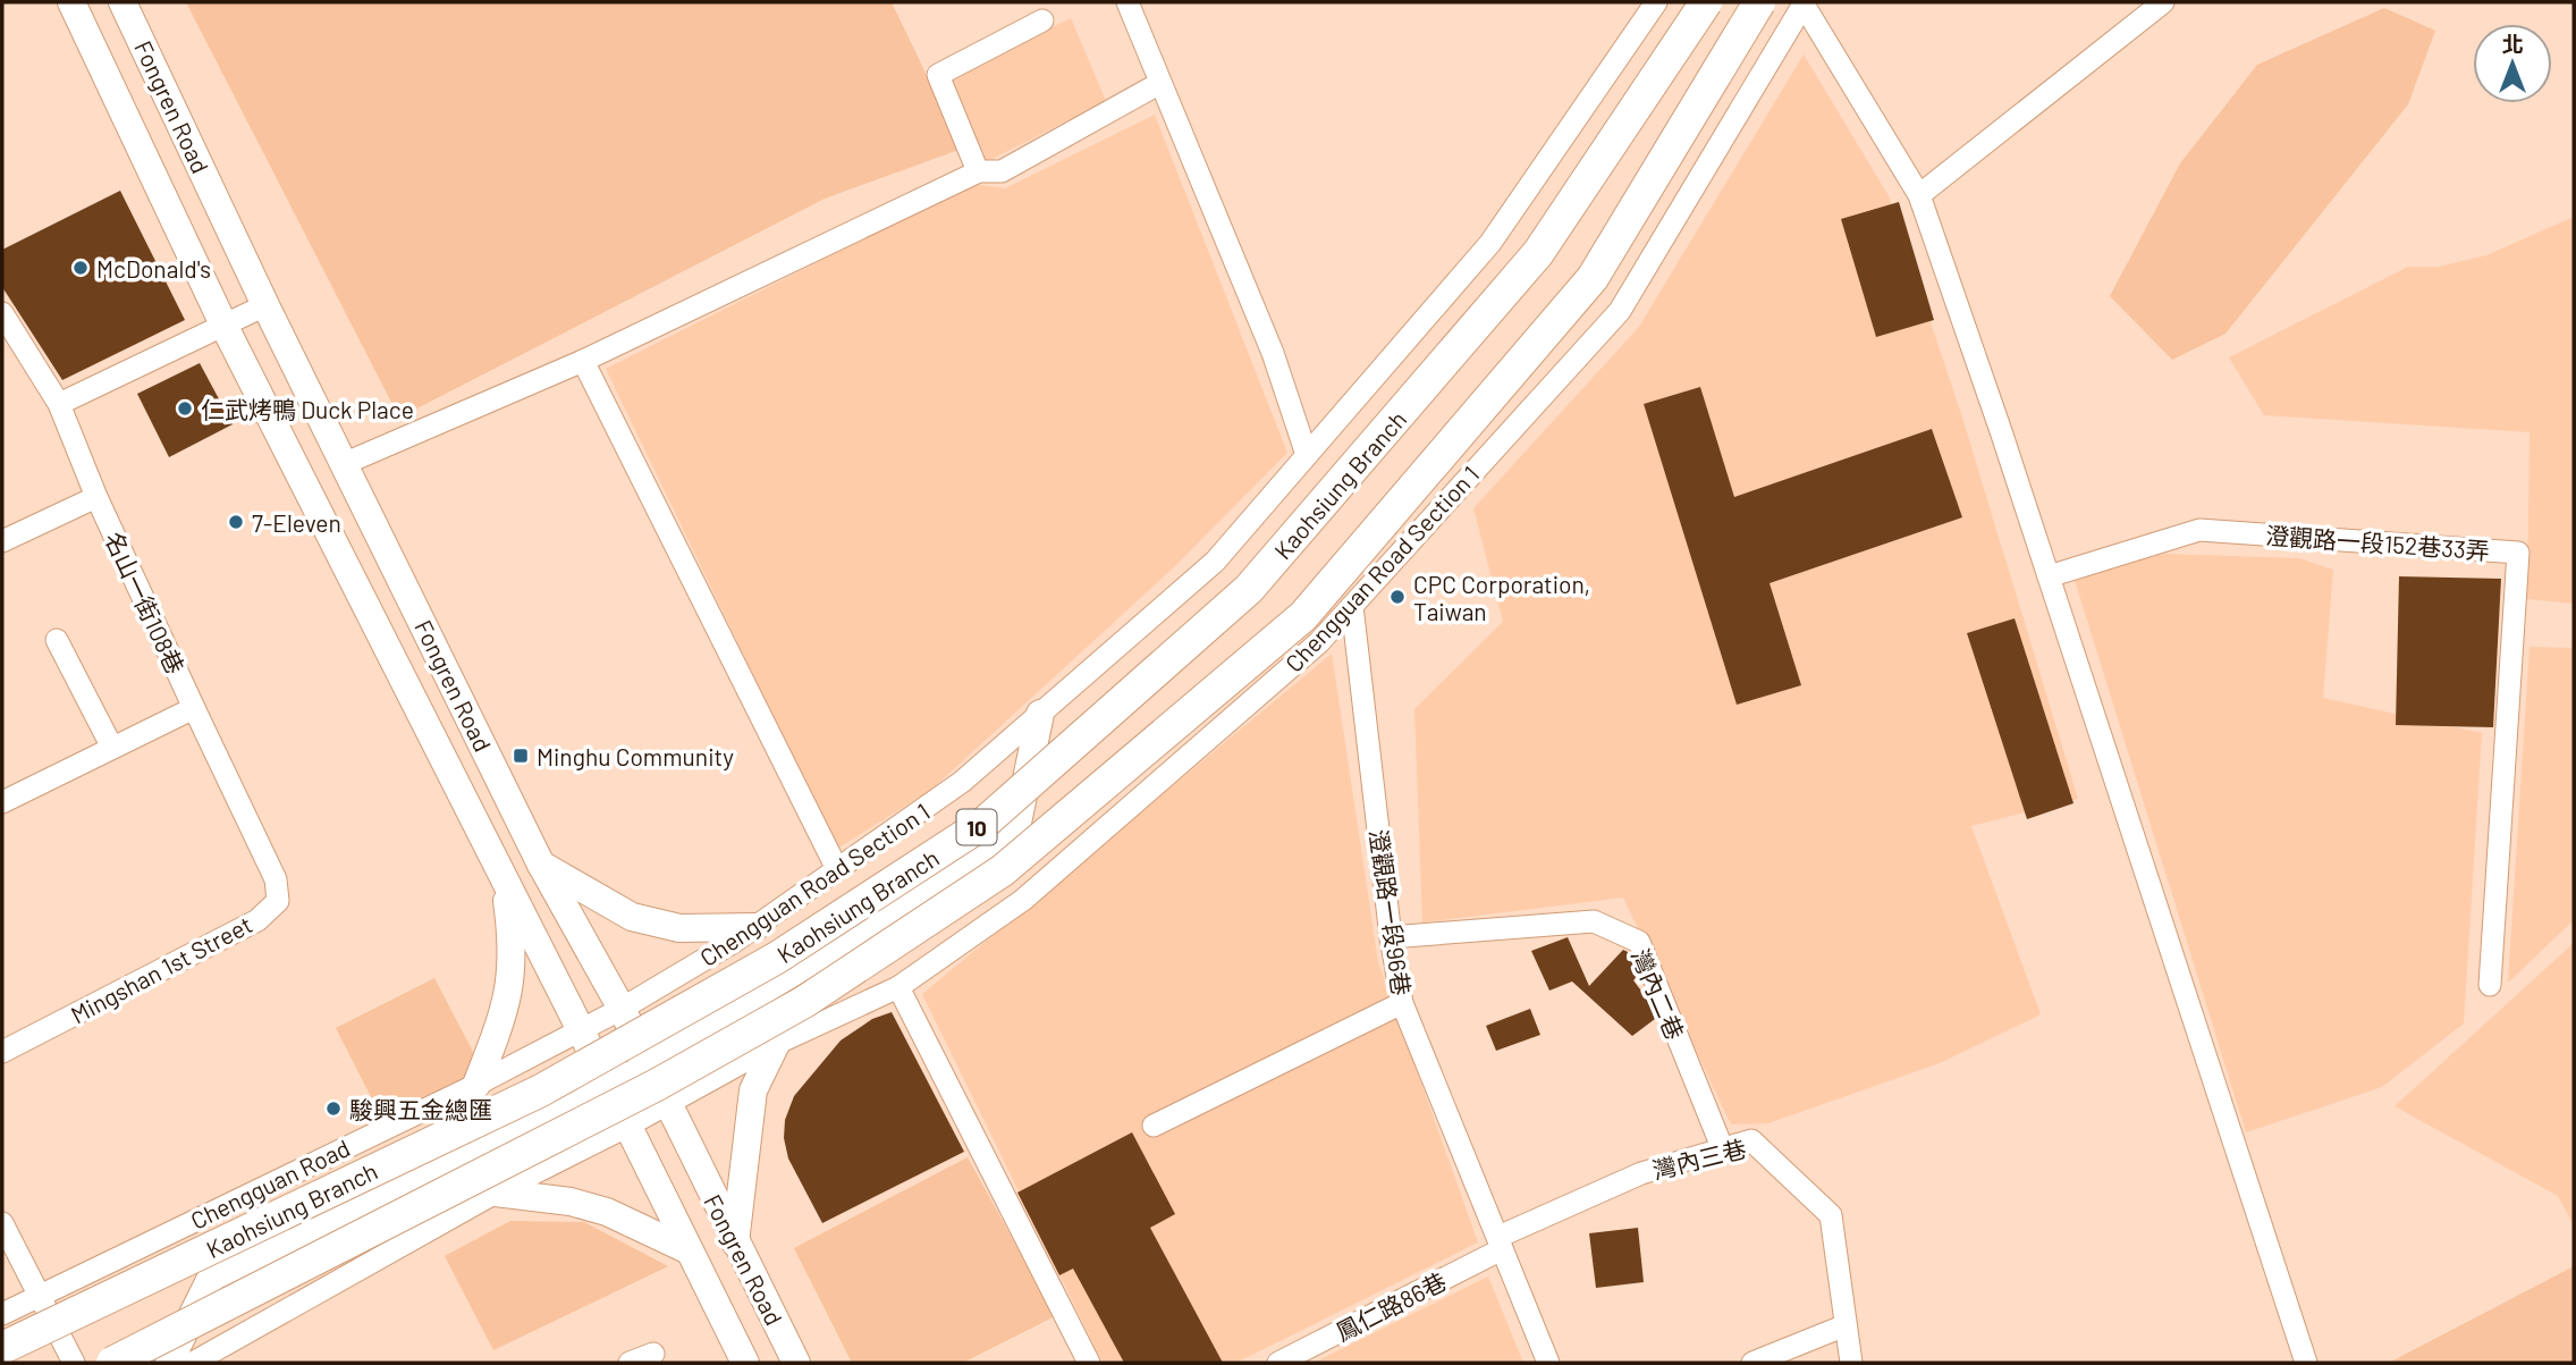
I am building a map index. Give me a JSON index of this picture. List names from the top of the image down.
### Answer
{
  "streets": {
    "highway": ["Kaohsiung Branch", "10"],
    "main road": ["Fongren Road"],
    "street": [
      "澄觀路一段152巷33弄",
      "Chengguan Road Section 1",
      "名山一街108巷",
      "澄觀路一段96巷",
      "Mingshan 1st Street",
      "灣內二巷",
      "灣內三巷",
      "Chengguan Road",
      "鳳仁路86巷"
    ]
  },
  "crossings": [
    ["Fongren Road", "Chengguan Road Section 1"],
    ["Fongren Road", "Chengguan Road"],
    ["Chengguan Road Section 1", "澄觀路一段96巷"],
    ["Chengguan Road Section 1", "Chengguan Road"],
    ["名山一街108巷", "Mingshan 1st Street"],
    ["澄觀路一段96巷", "灣內二巷"],
    ["澄觀路一段96巷", "灣內三巷"],
    ["澄觀路一段96巷", "鳳仁路86巷"],
    ["灣內二巷", "灣內三巷"],
    ["灣內三巷", "鳳仁路86巷"]
  ],
  "places": {
    "other": [
      "McDonald's",
      "仁武烤鴨 Duck Place",
      "7-Eleven",
      "CPC Corporation, Taiwan",
      "駿興五金總匯"
    ],
    "transit": ["Minghu Community"]
  },
  "north": "top"
}
